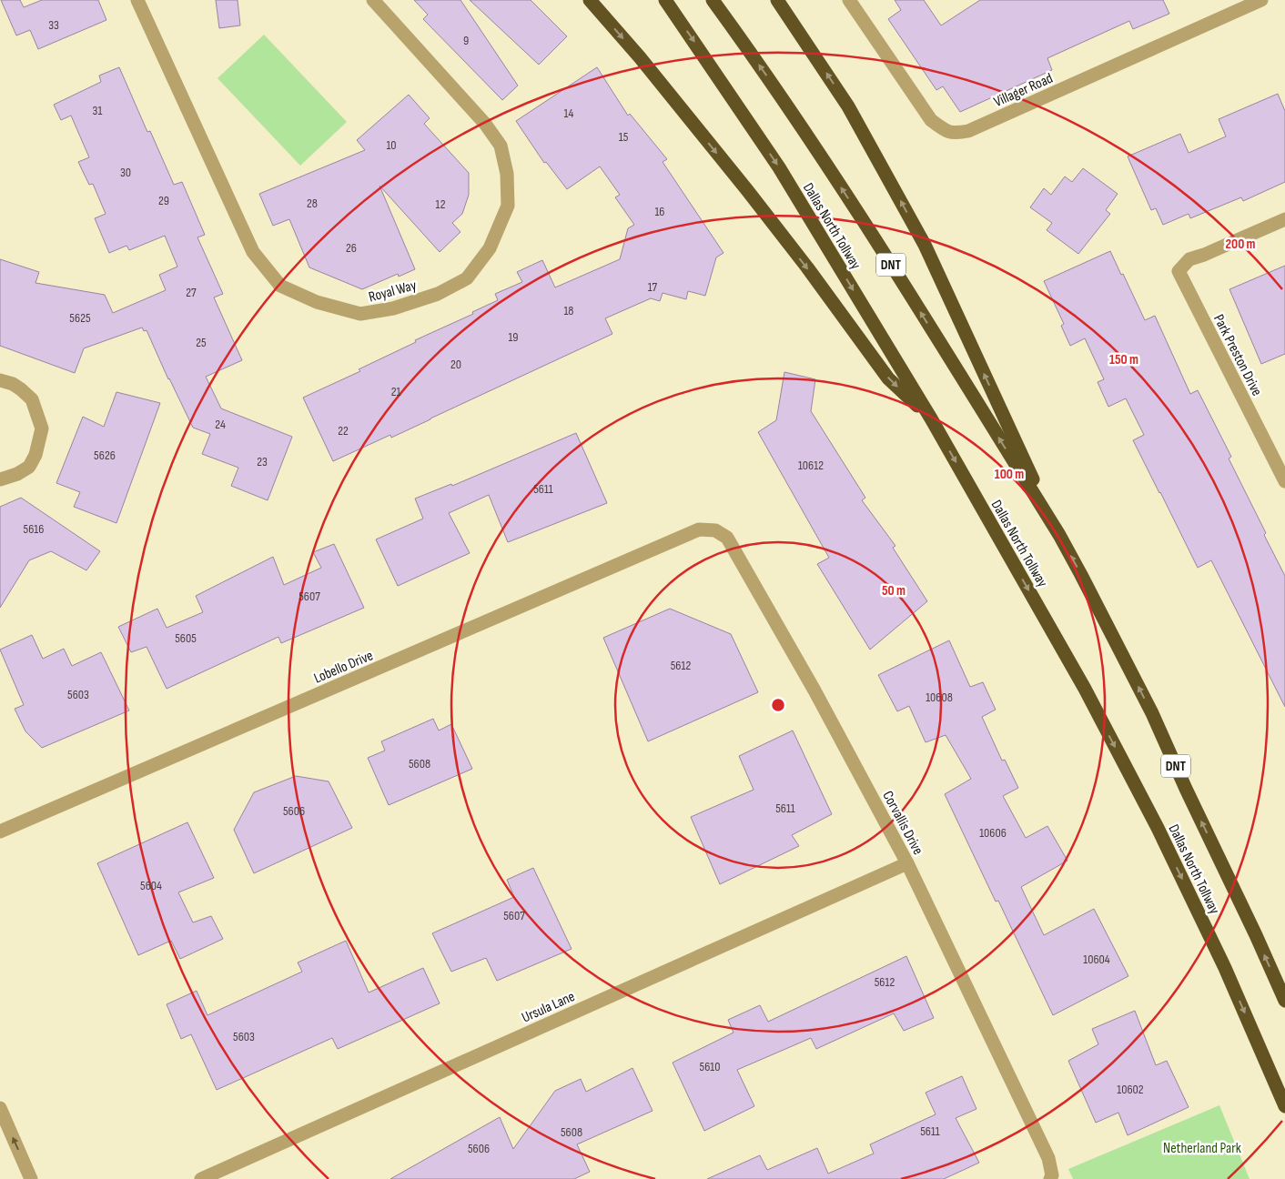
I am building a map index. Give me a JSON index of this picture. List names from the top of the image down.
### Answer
{
  "streets": {
    "highway": ["Dallas North Tollway", "DNT"],
    "street": [
      "Villager Road",
      "Royal Way",
      "Park Preston Drive",
      "Lobello Drive",
      "Corvallis Drive",
      "Ursula Lane"
    ]
  },
  "crossings": [
    ["Lobello Drive", "Corvallis Drive"],
    ["Corvallis Drive", "Ursula Lane"]
  ],
  "parks": ["Netherland Park"],
  "house_numbers": [
    "33",
    "9",
    "31",
    "14",
    "15",
    "10",
    "30",
    "29",
    "28",
    "12",
    "16",
    "26",
    "17",
    "27",
    "18",
    "5625",
    "19",
    "25",
    "20",
    "21",
    "24",
    "22",
    "5626",
    "23",
    "10612",
    "5611",
    "5616",
    "5607",
    "5605",
    "5612",
    "5603",
    "10608",
    "5608",
    "5611",
    "5606",
    "10606",
    "5604",
    "5607",
    "10604",
    "5612",
    "5603",
    "5610",
    "10602",
    "5611",
    "5608",
    "5606"
  ],
  "rings": [
    "200 m",
    "150 m",
    "100 m",
    "50 m"
  ]
}
